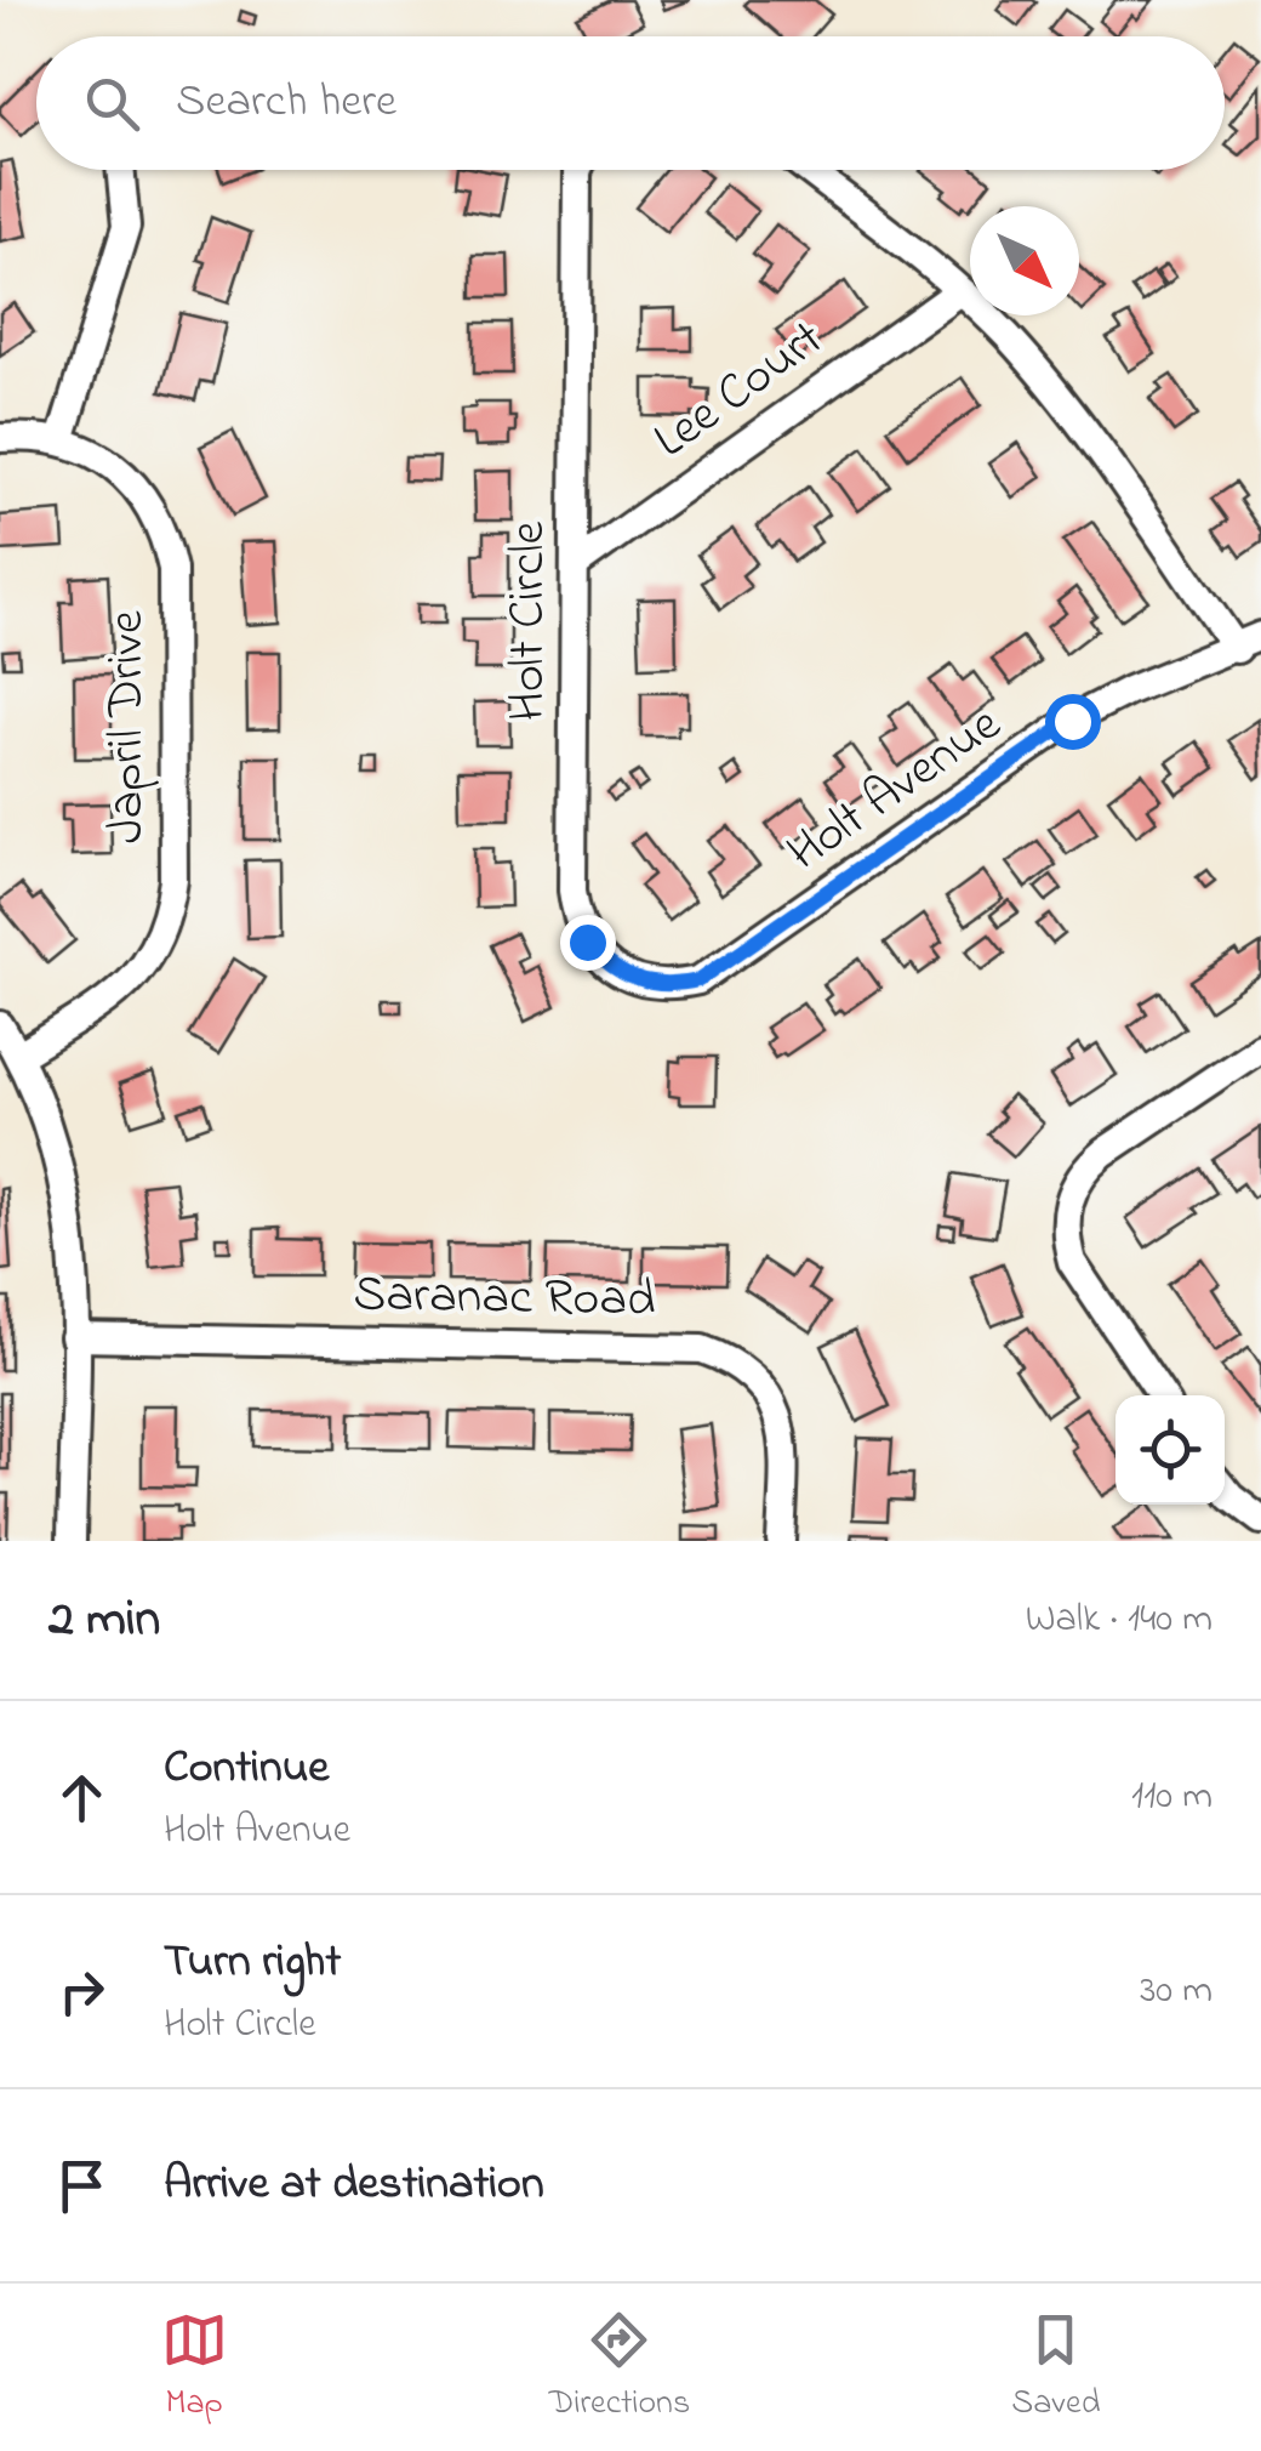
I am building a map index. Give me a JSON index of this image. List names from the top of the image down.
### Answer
{
  "streets": {
    "street": [
      "Lee Court",
      "Holt Circle",
      "Japril Drive",
      "Holt Avenue",
      "Saranac Road"
    ]
  },
  "crossings": [
    ["Lee Court", "Holt Circle"],
    ["Holt Circle", "Holt Avenue"]
  ],
  "north": "bottom right",
  "page": {
    "search": "Search here",
    "heading": ["2 min", "Walk · 140 m"],
    "list": [
      ["Continue", "Holt Avenue", "110 m"],
      ["Turn right", "Holt Circle", "30 m"],
      "Arrive at destination"
    ],
    "nav": ["Map", "Directions", "Saved"]
  }
}
